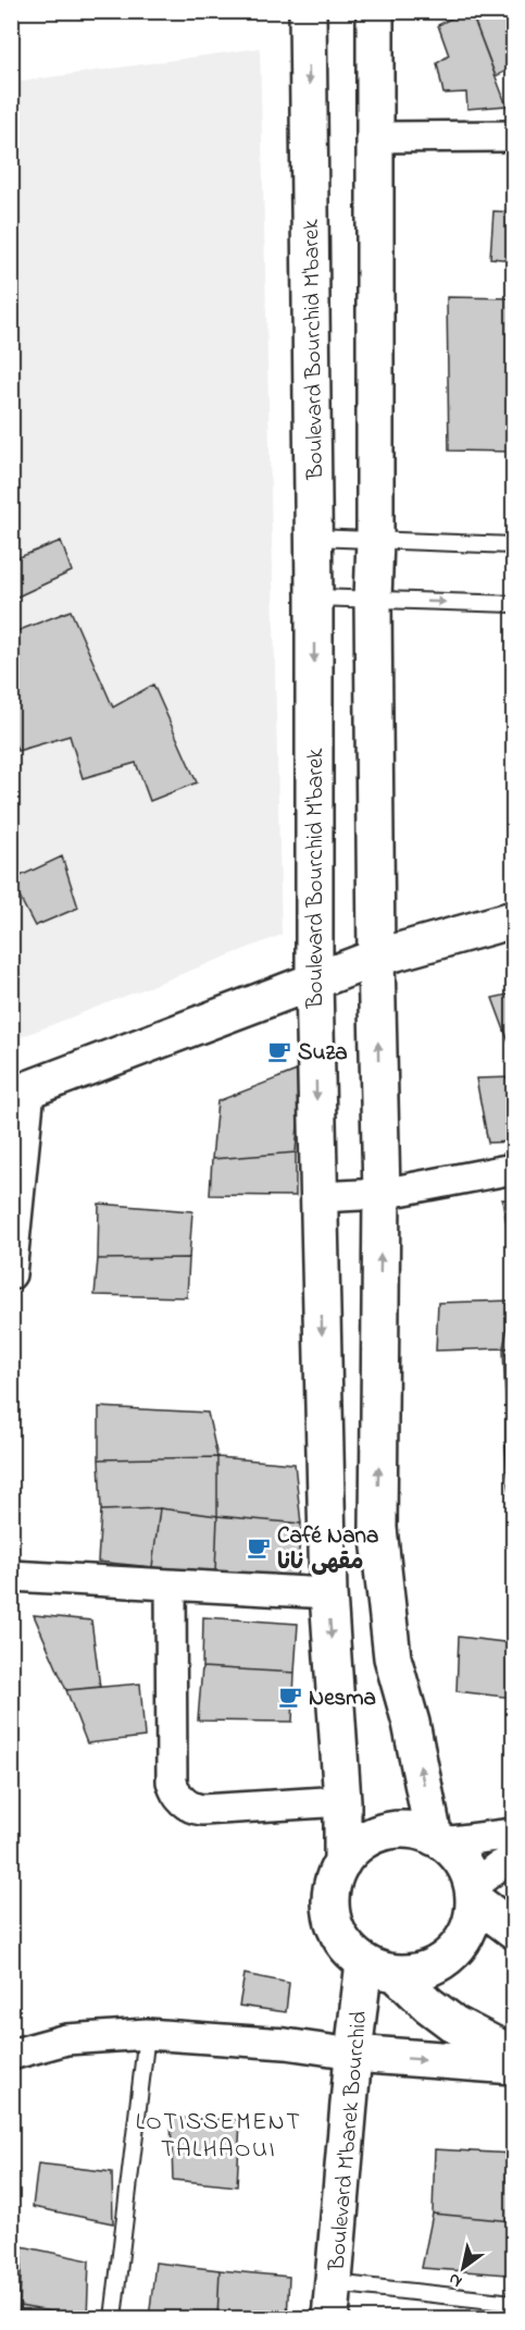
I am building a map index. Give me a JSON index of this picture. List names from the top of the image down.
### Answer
{
  "streets": {
    "main road": ["Boulevard Bourchid M'barek", "Boulevard M'barek Bourchid"]
  },
  "crossings": [
    ["Boulevard Bourchid M'barek", "Boulevard M'barek Bourchid"]
  ],
  "districts": ["LOTISSEMENT TALHAOUI"],
  "places": {
    "cafe": ["Suza", "Café Nana مقهى نانا", "Nesma"]
  },
  "north": "bottom left"
}
